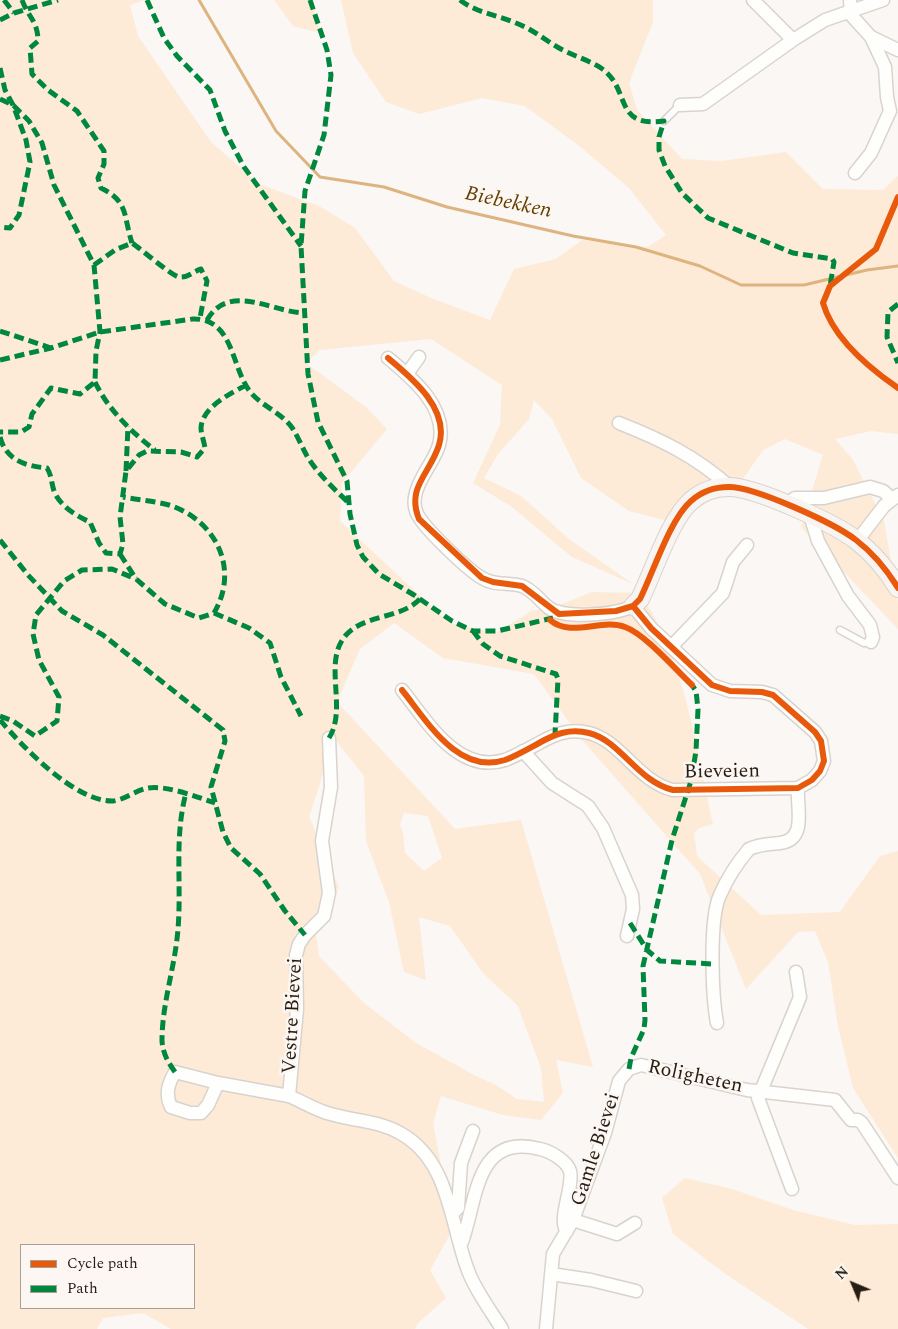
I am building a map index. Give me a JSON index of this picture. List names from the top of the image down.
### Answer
{
  "streets": {
    "street": [
      "Bieveien",
      "Vestre Bievei",
      "Roligheten",
      "Gamle Bievei"
    ]
  },
  "crossings": [
    ["Vestre Bievei", "Gamle Bievei"],
    ["Roligheten", "Gamle Bievei"]
  ],
  "water": ["Biebekken"],
  "legend": ["Cycle path", "Path"],
  "north": "top left"
}
